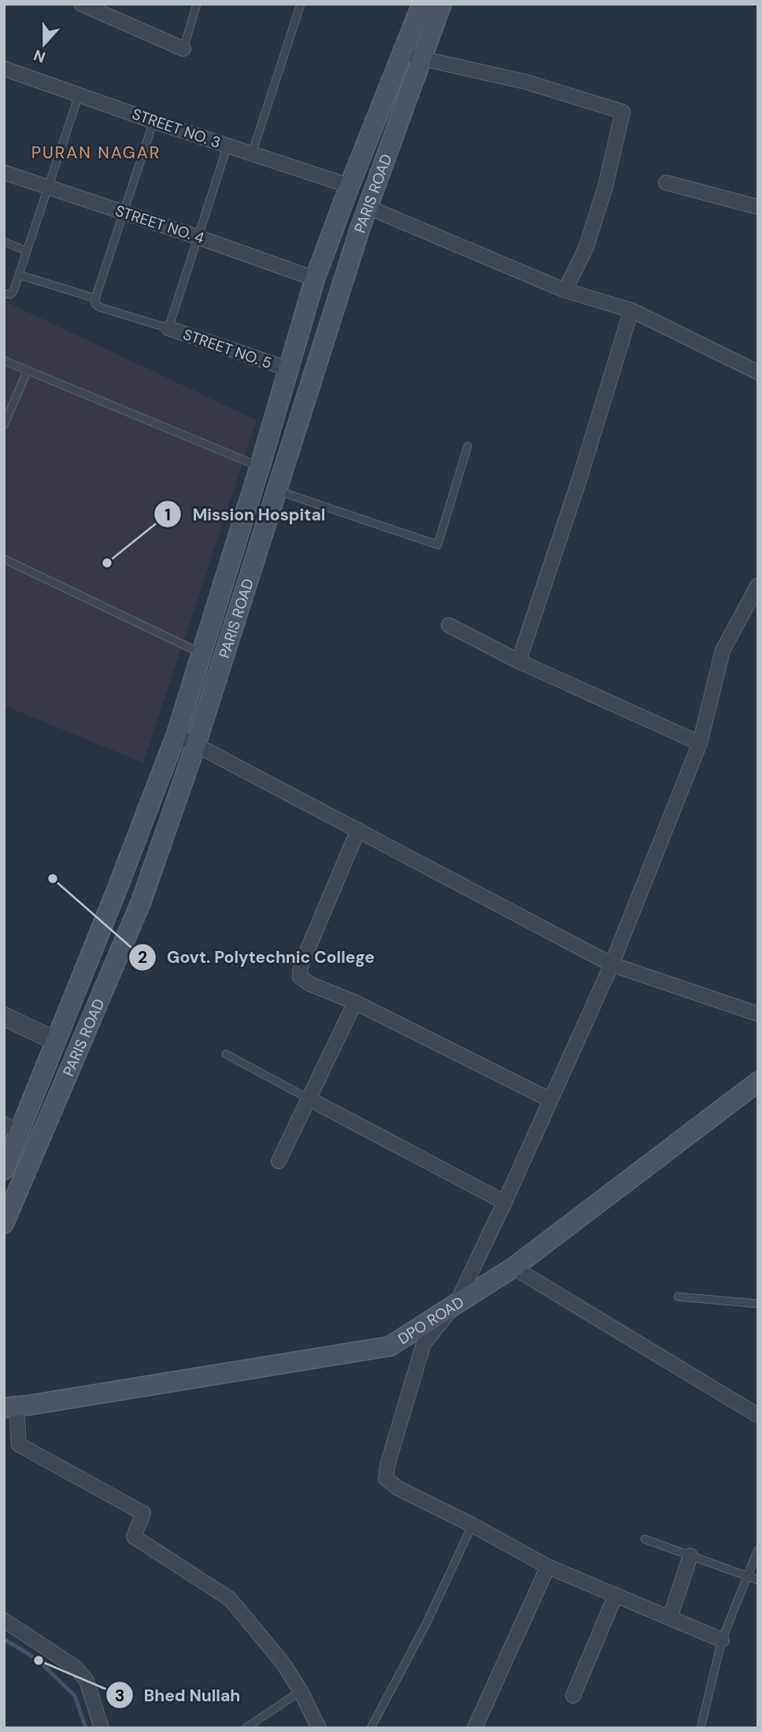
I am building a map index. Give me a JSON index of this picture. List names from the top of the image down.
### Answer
{
  "streets": {
    "main road": ["PARIS ROAD", "DPO ROAD"],
    "street": ["STREET NO. 3", "STREET NO. 4", "STREET NO. 5"]
  },
  "crossings": [
    ["STREET NO. 3", "PARIS ROAD"],
    ["PARIS ROAD", "STREET NO. 4"],
    ["PARIS ROAD", "STREET NO. 5"]
  ],
  "districts": ["PURAN NAGAR"],
  "places": ["Mission Hospital", "Govt. Polytechnic College", "Bhed Nullah"],
  "north": "bottom"
}
